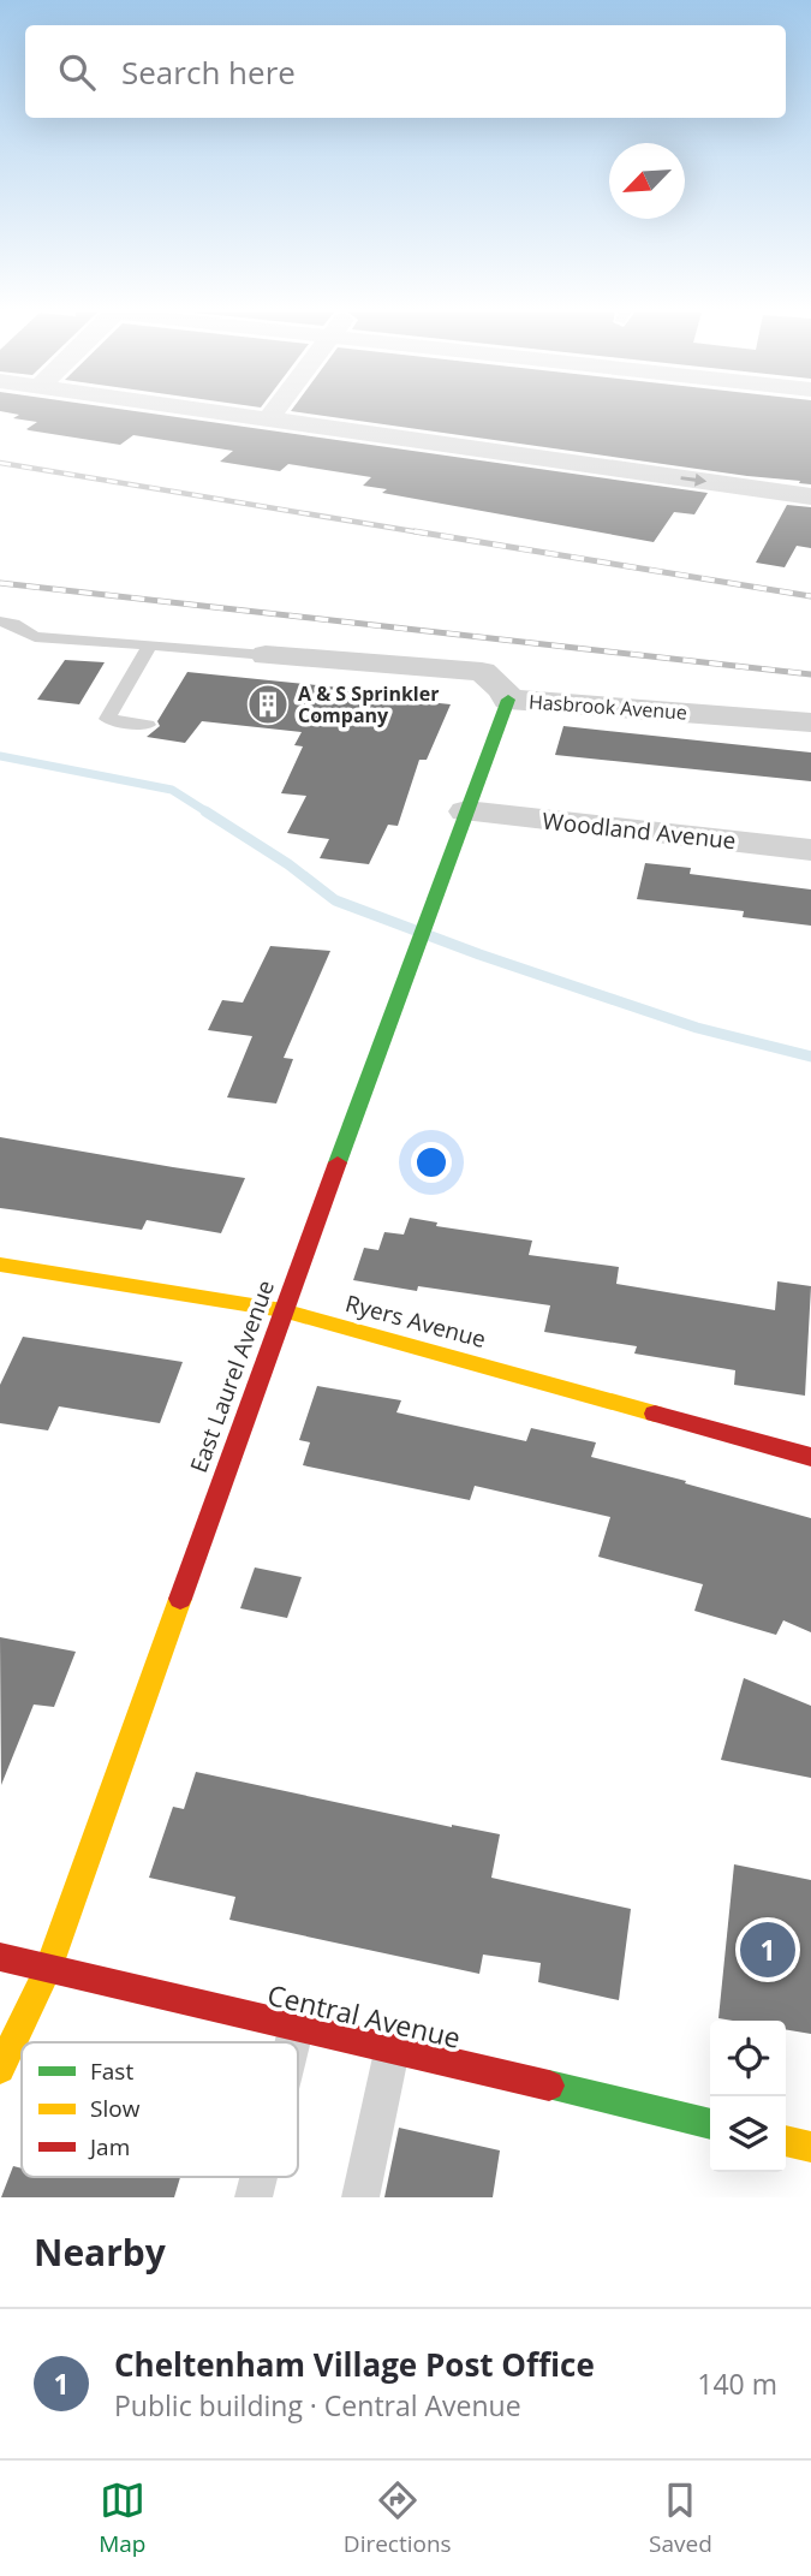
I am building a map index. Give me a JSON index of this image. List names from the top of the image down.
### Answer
{
  "streets": {
    "street": [
      "Hasbrook Avenue",
      "Woodland Avenue",
      "Ryers Avenue",
      "East Laurel Avenue",
      "Central Avenue"
    ]
  },
  "crossings": [
    ["Hasbrook Avenue", "East Laurel Avenue"],
    ["Woodland Avenue", "East Laurel Avenue"],
    ["Ryers Avenue", "East Laurel Avenue"],
    ["East Laurel Avenue", "Central Avenue"]
  ],
  "places": {
    "building": ["A & S Sprinkler Company"]
  },
  "legend": ["Fast", "Slow", "Jam"],
  "north": "bottom left",
  "page": {
    "search": "Search here",
    "pins": "1",
    "heading": "Nearby",
    "list": [
      {
        "mark": "1",
        "name": "Cheltenham Village Post Office",
        "note": "Public building · Central Avenue",
        "value": "140 m"
      }
    ],
    "nav": ["Map", "Directions", "Saved"]
  }
}
